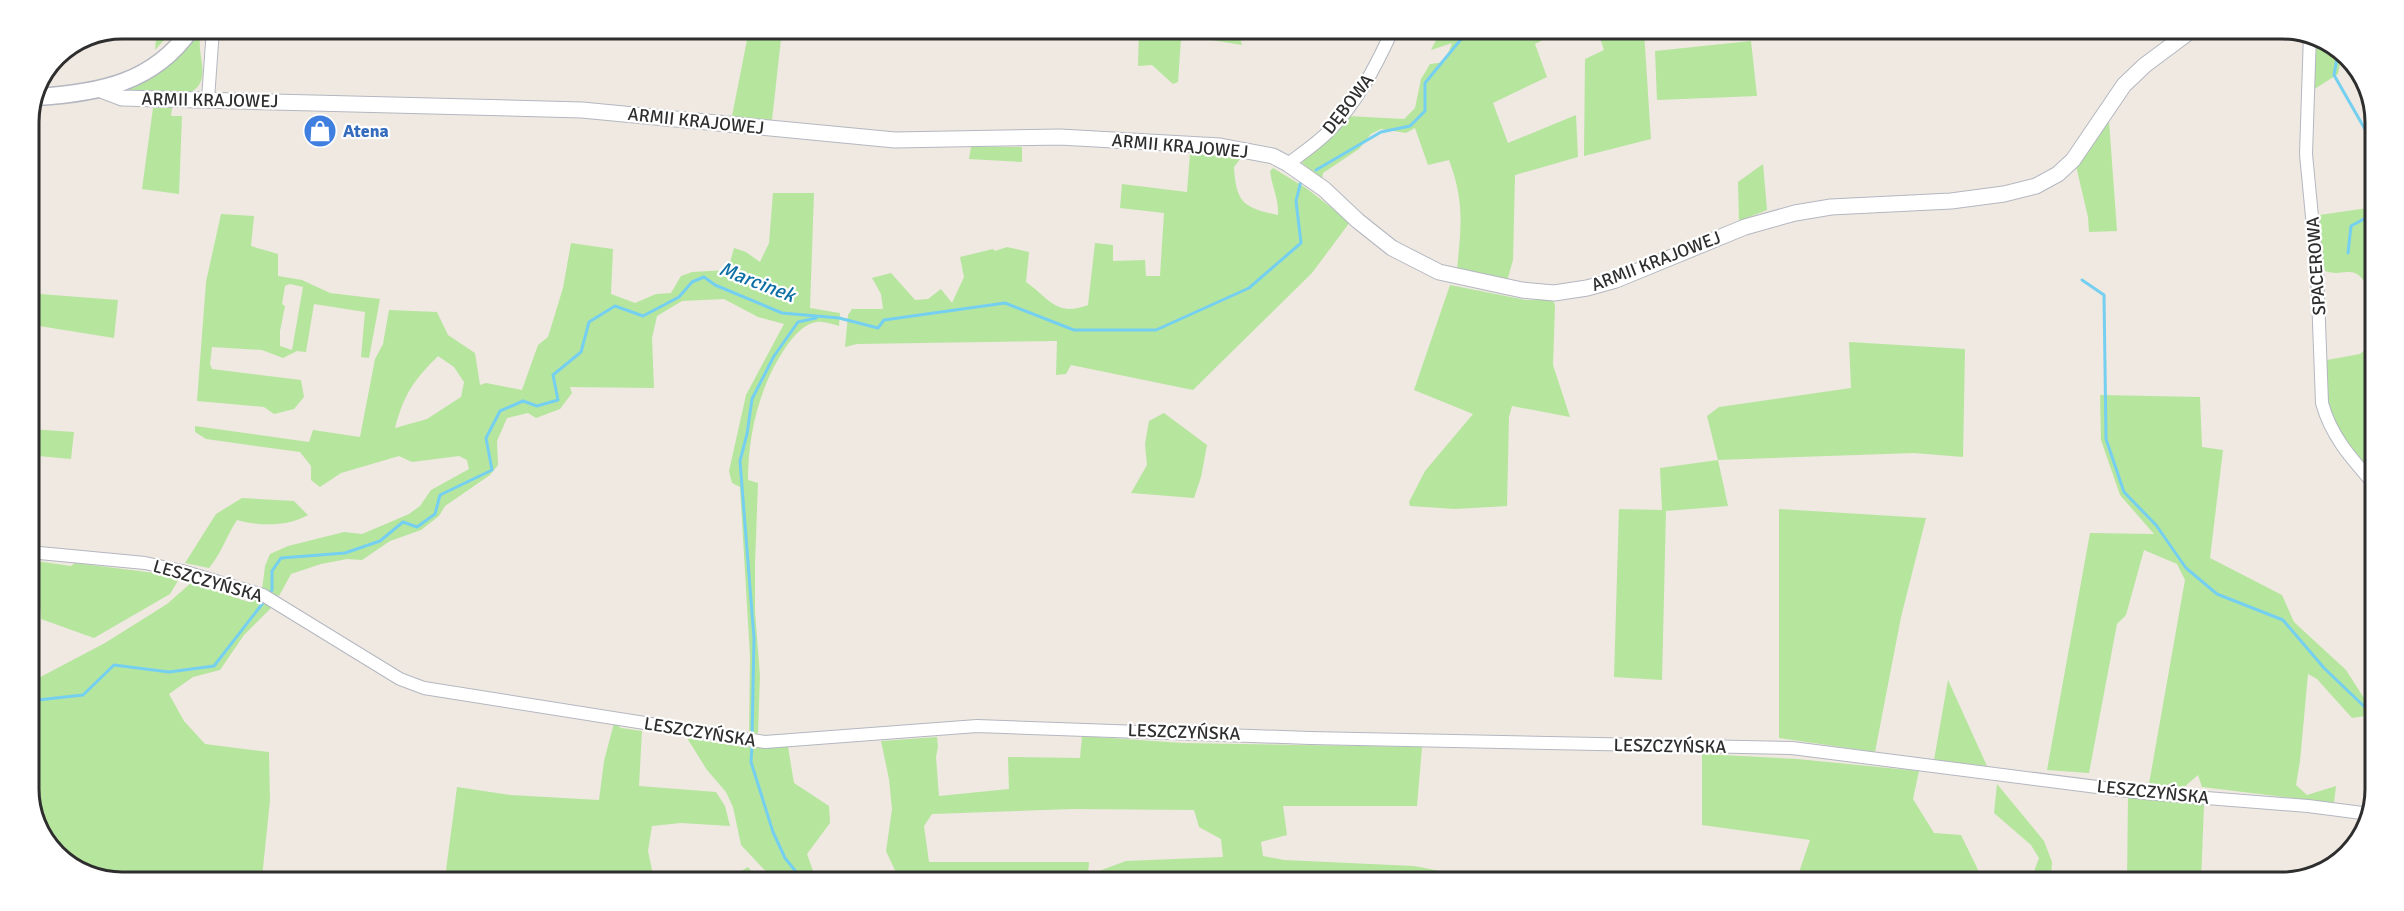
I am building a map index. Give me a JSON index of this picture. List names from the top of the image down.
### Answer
{
  "streets": {
    "street": [
      "ARMII KRAJOWEJ",
      "DĘBOWA",
      "SPACEROWA",
      "LESZCZYŃSKA"
    ]
  },
  "crossings": [
    ["ARMII KRAJOWEJ", "DĘBOWA"]
  ],
  "water": ["Marcinek"],
  "places": {
    "shop": ["Atena"]
  }
}
